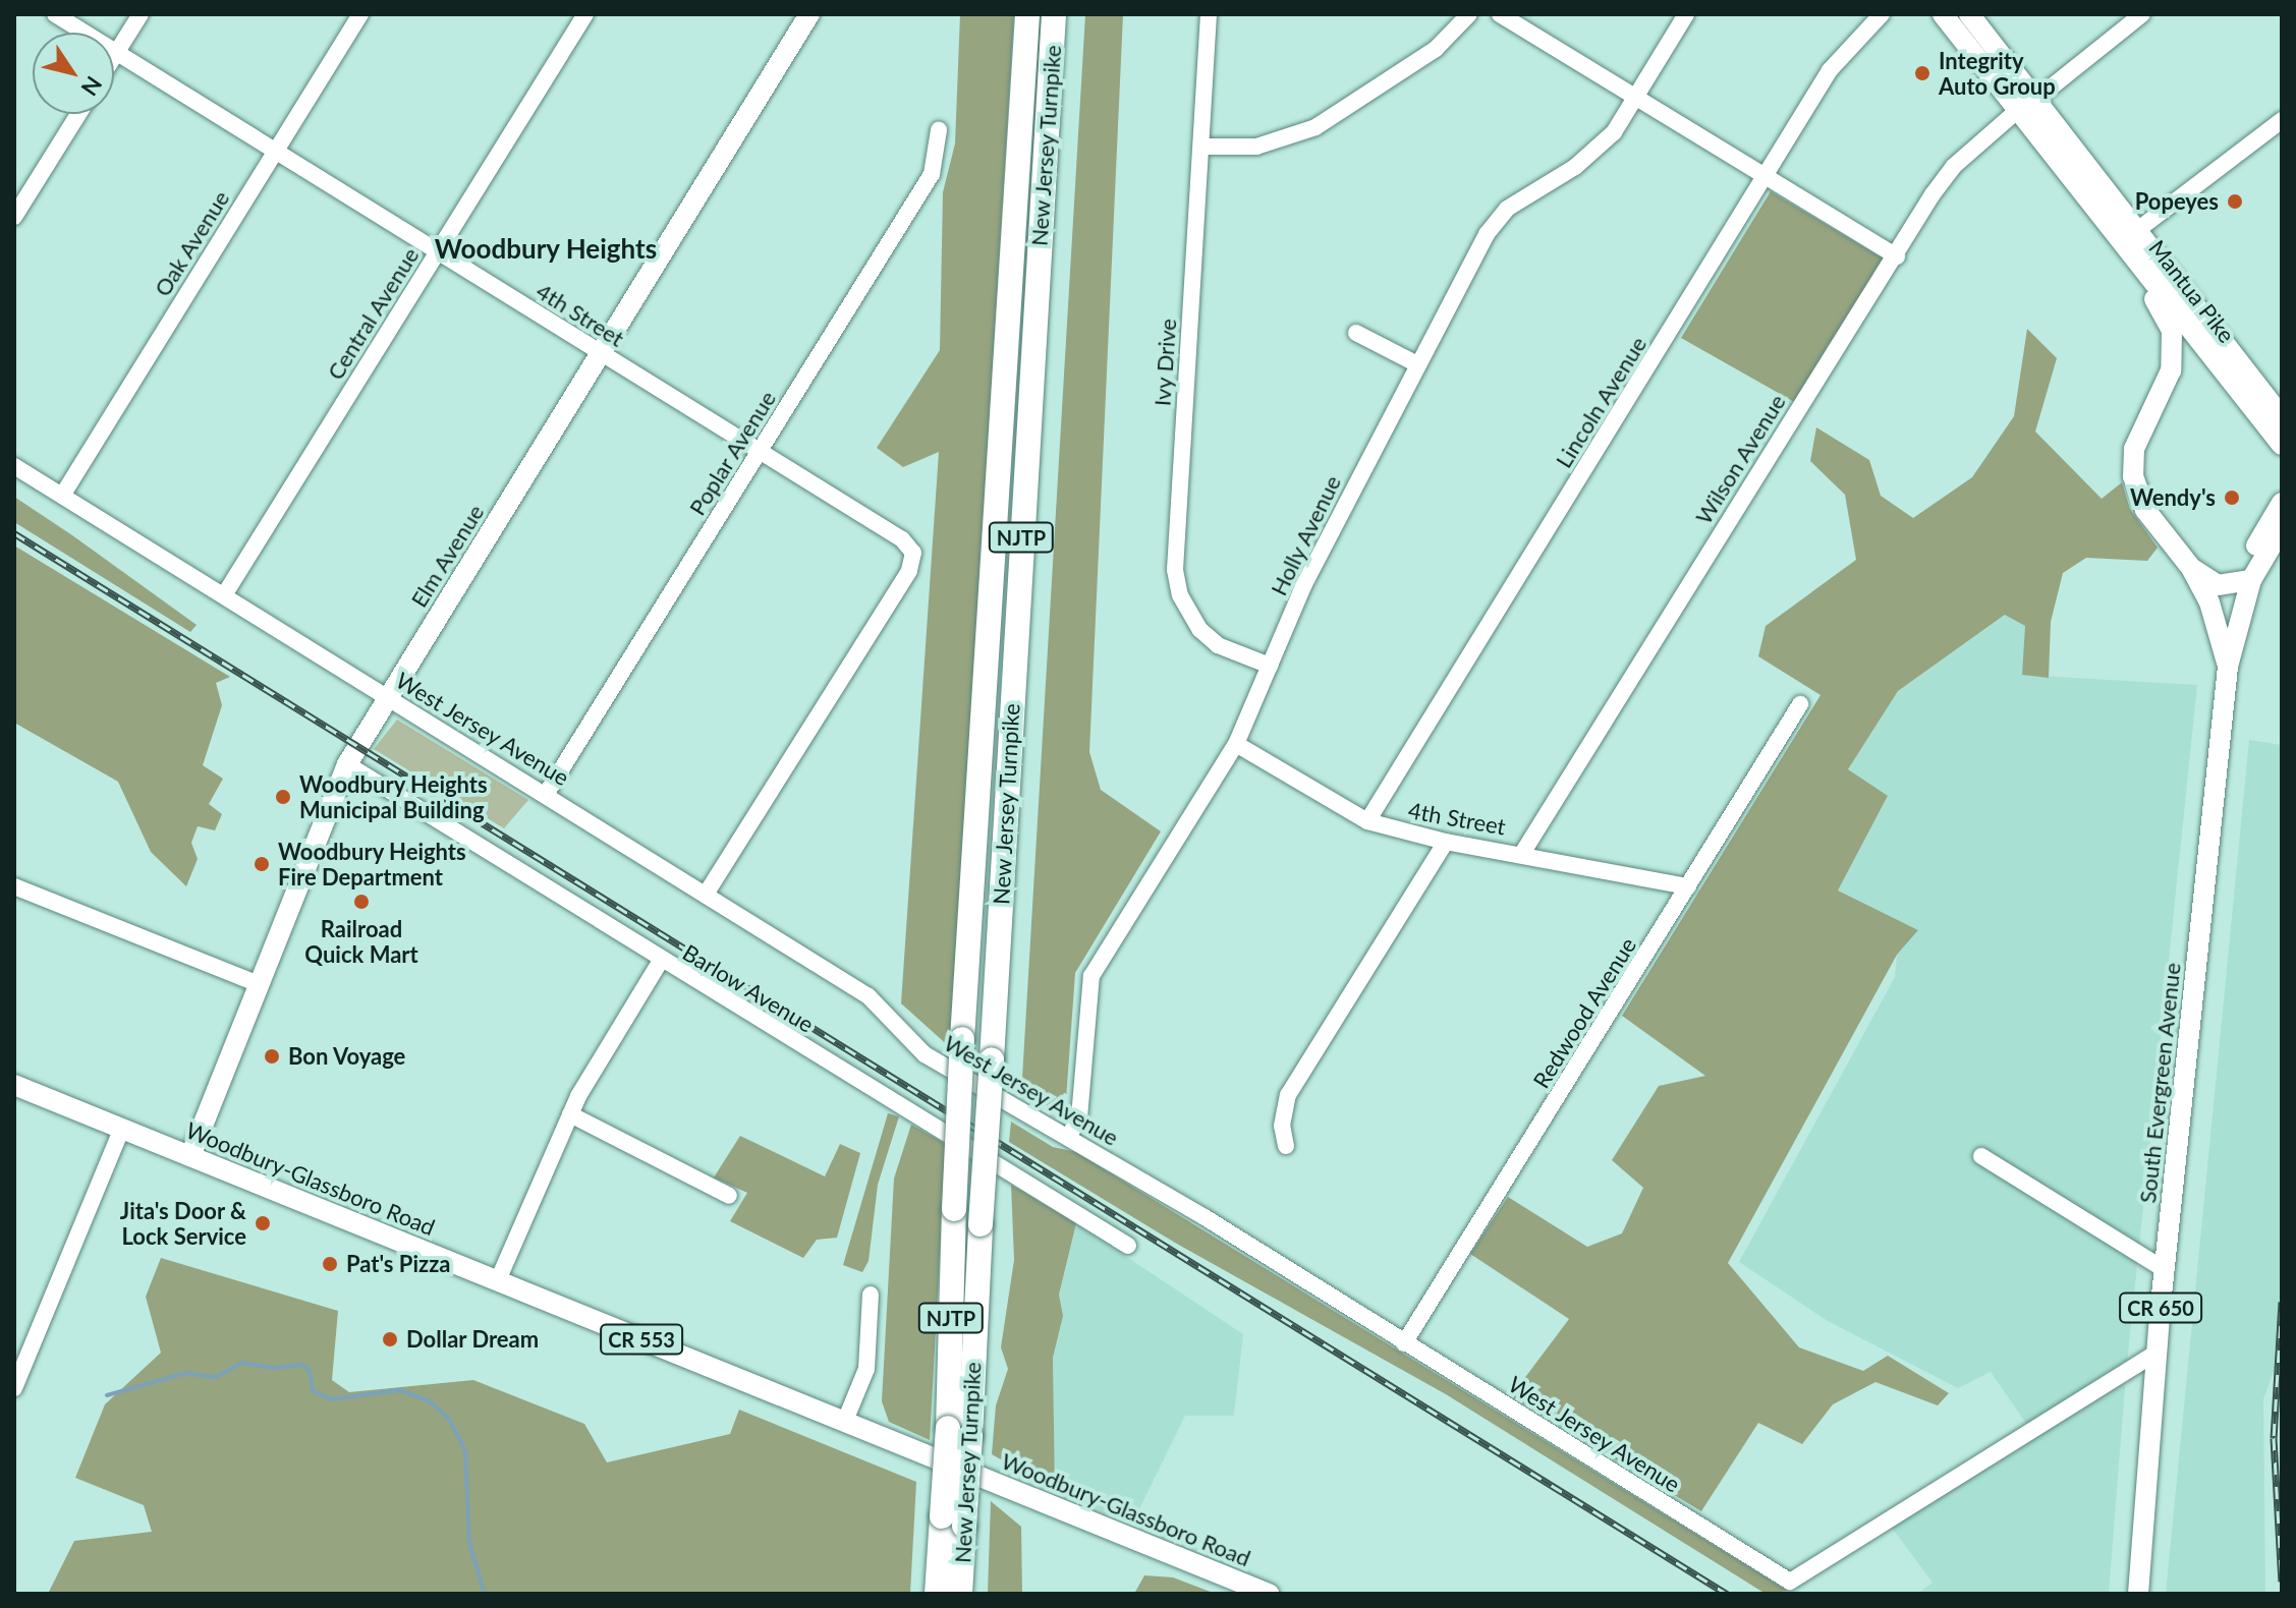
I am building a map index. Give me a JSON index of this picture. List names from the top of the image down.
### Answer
{
  "streets": {
    "highway": ["New Jersey Turnpike", "NJTP"],
    "main road": [
      "Mantua Pike",
      "Elm Avenue",
      "South Evergreen Avenue",
      "Woodbury-Glassboro Road",
      "CR 650",
      "CR 553"
    ],
    "street": [
      "Oak Avenue",
      "Central Avenue",
      "4th Street",
      "Ivy Drive",
      "Lincoln Avenue",
      "Poplar Avenue",
      "Wilson Avenue",
      "Holly Avenue",
      "West Jersey Avenue",
      "Barlow Avenue",
      "Redwood Avenue"
    ]
  },
  "crossings": [
    ["Oak Avenue", "4th Street"],
    ["Oak Avenue", "West Jersey Avenue"],
    ["Mantua Pike", "Wilson Avenue"],
    ["Central Avenue", "4th Street"],
    ["Central Avenue", "West Jersey Avenue"],
    ["4th Street", "Lincoln Avenue"],
    ["4th Street", "Poplar Avenue"],
    ["4th Street", "Wilson Avenue"],
    ["4th Street", "Holly Avenue"],
    ["4th Street", "Elm Avenue"],
    ["4th Street", "West Jersey Avenue"],
    ["4th Street", "Redwood Avenue"],
    ["Ivy Drive", "Holly Avenue"],
    ["Poplar Avenue", "West Jersey Avenue"],
    ["Holly Avenue", "West Jersey Avenue"],
    ["Elm Avenue", "West Jersey Avenue"],
    ["Elm Avenue", "Barlow Avenue"],
    ["Elm Avenue", "Woodbury-Glassboro Road"],
    ["West Jersey Avenue", "Redwood Avenue"],
    ["West Jersey Avenue", "South Evergreen Avenue"]
  ],
  "districts": ["Woodbury Heights"],
  "places": [
    "Integrity Auto Group",
    "Popeyes",
    "Wendy's",
    "Woodbury Heights Municipal Building",
    "Woodbury Heights Fire Department",
    "Railroad Quick Mart",
    "Bon Voyage",
    "Jita's Door & Lock Service",
    "Pat's Pizza",
    "Dollar Dream"
  ],
  "north": "bottom right"
}
